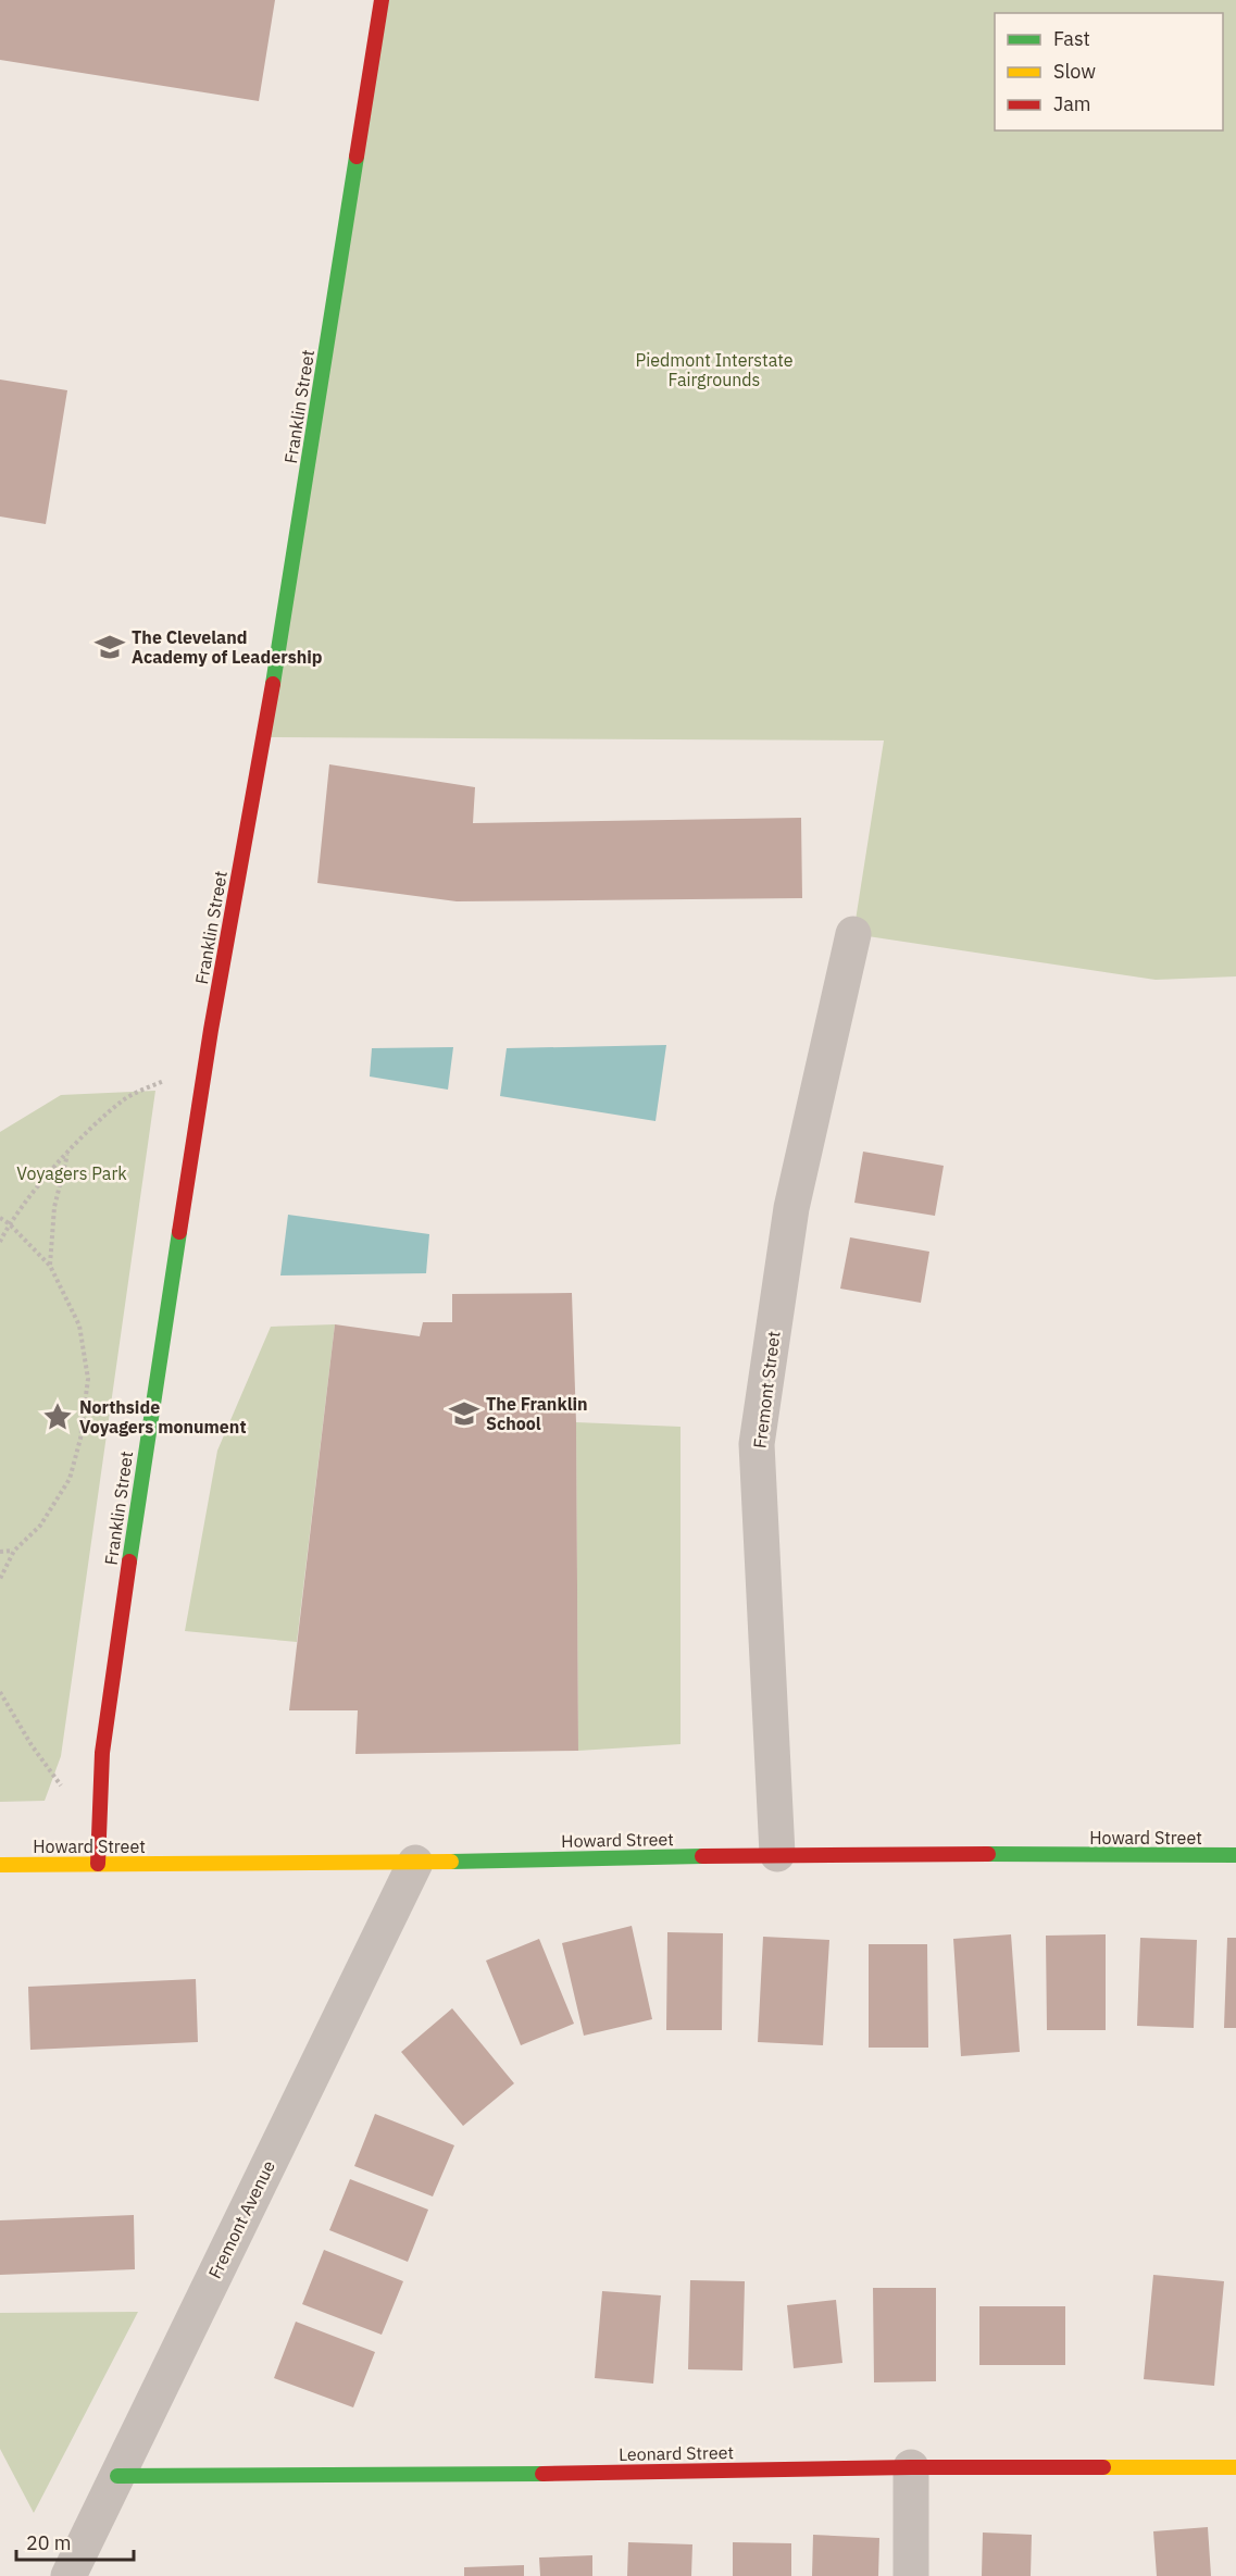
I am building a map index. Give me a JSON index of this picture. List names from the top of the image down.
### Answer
{
  "streets": {
    "street": [
      "Franklin Street",
      "Fremont Street",
      "Howard Street",
      "Fremont Avenue",
      "Leonard Street"
    ]
  },
  "crossings": [
    ["Franklin Street", "Howard Street"],
    ["Fremont Street", "Howard Street"],
    ["Howard Street", "Fremont Avenue"],
    ["Fremont Avenue", "Leonard Street"]
  ],
  "parks": ["Piedmont Interstate Fairgrounds", "Voyagers Park"],
  "places": {
    "school or university": ["The Cleveland Academy of Leadership", "The Franklin School"],
    "place": ["Northside Voyagers monument"]
  },
  "legend": ["Fast", "Slow", "Jam"],
  "scale_bar": "20 m"
}
